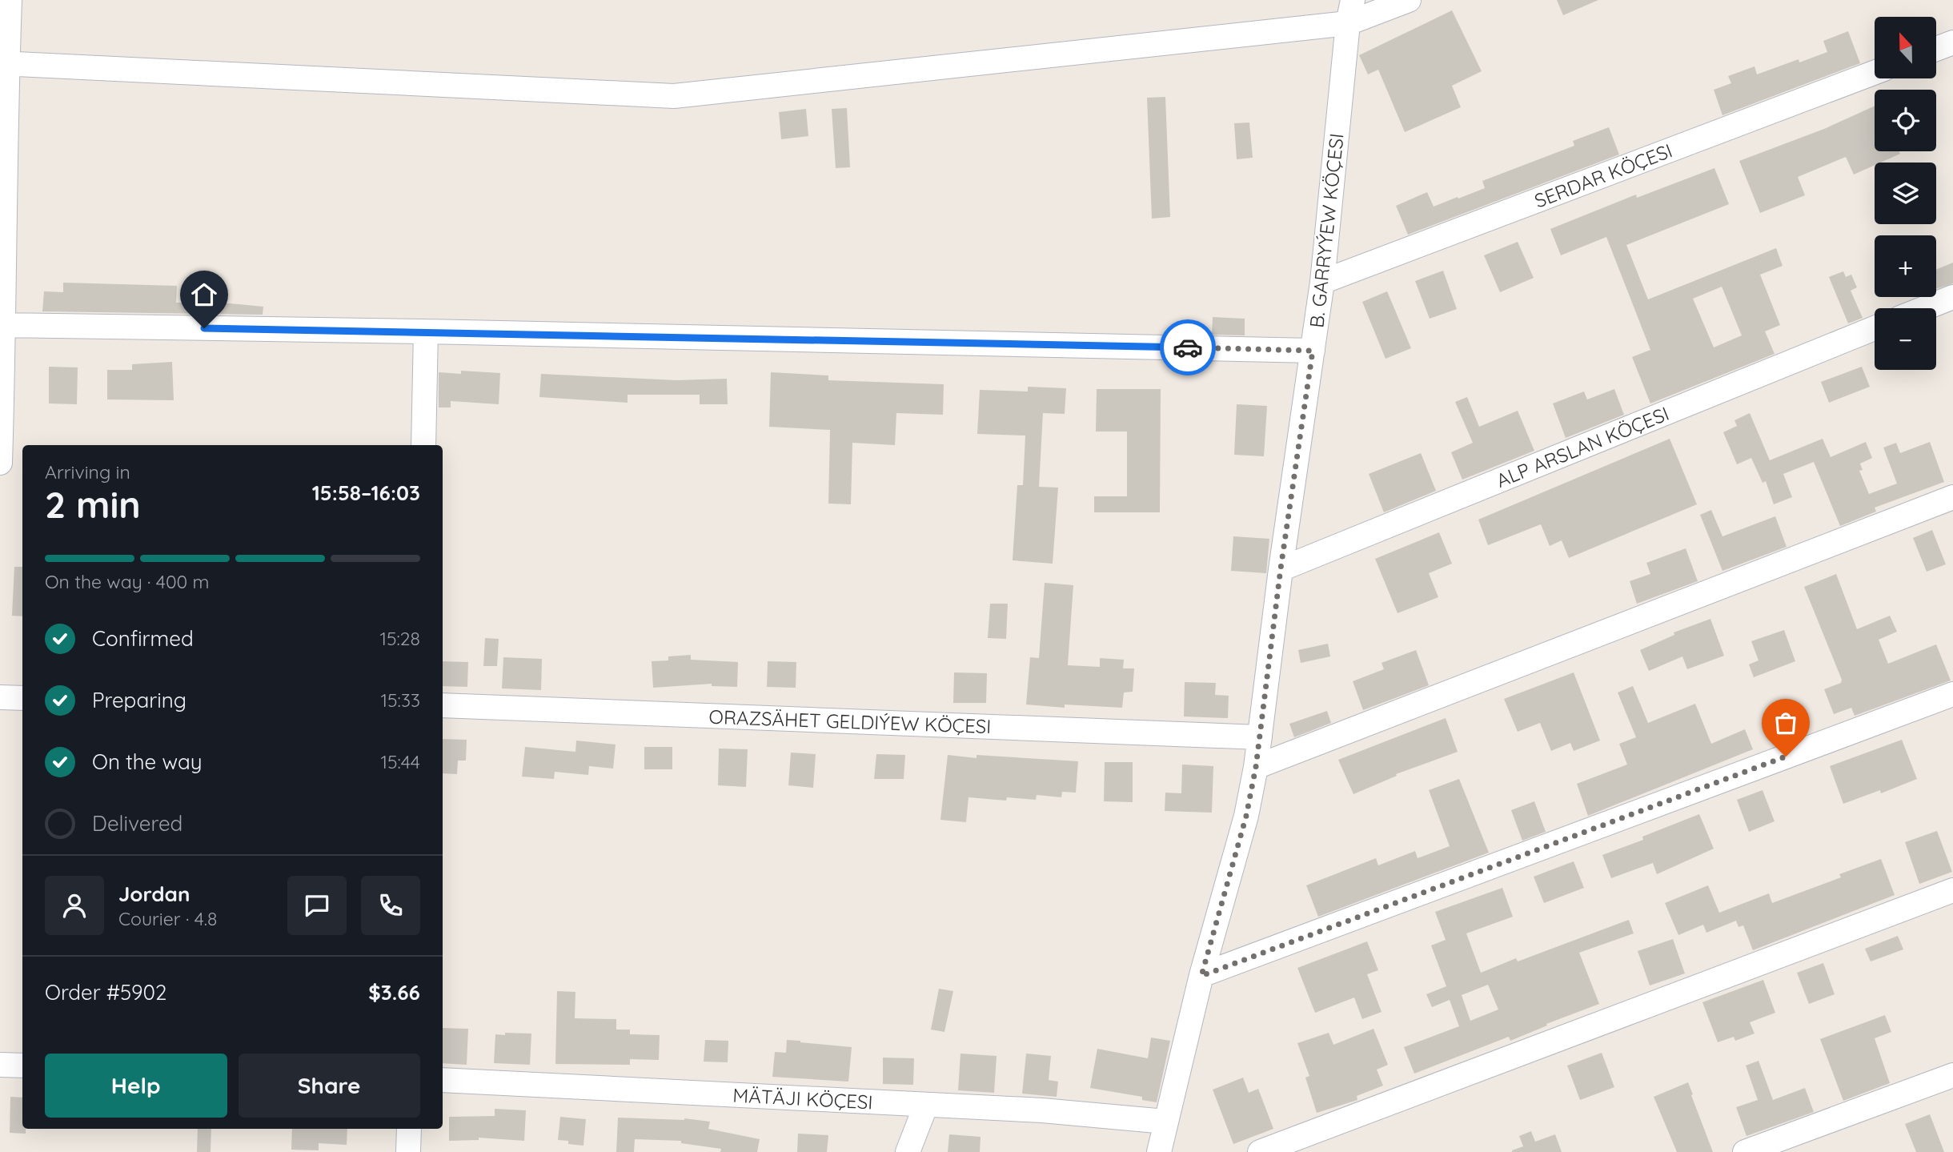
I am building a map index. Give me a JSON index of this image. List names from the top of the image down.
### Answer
{
  "streets": {
    "street": [
      "SERDAR KÖÇESI",
      "B. GARRYÝEW KÖÇESI",
      "ALP ARSLAN KÖÇESI",
      "ORAZSÄHET GELDIÝEW KÖÇESI",
      "MÄTÄJI KÖÇESI"
    ]
  },
  "crossings": [
    ["SERDAR KÖÇESI", "B. GARRYÝEW KÖÇESI"],
    ["B. GARRYÝEW KÖÇESI", "ALP ARSLAN KÖÇESI"],
    ["B. GARRYÝEW KÖÇESI", "ORAZSÄHET GELDIÝEW KÖÇESI"],
    ["B. GARRYÝEW KÖÇESI", "MÄTÄJI KÖÇESI"]
  ],
  "north": "top",
  "page": {
    "map_buttons": ["+", "−"],
    "heading": ["2 min", "Arriving in", "15:58–16:03"],
    "panel": [
      "Jordan",
      "Courier · 4.8",
      "Order #5902",
      "$3.66"
    ],
    "bar": "On the way · 400 m",
    "list": [
      ["Confirmed", "15:28"],
      ["Preparing", "15:33"],
      ["On the way", "15:44"],
      "Delivered"
    ],
    "buttons": ["Help", "Share"]
  }
}
